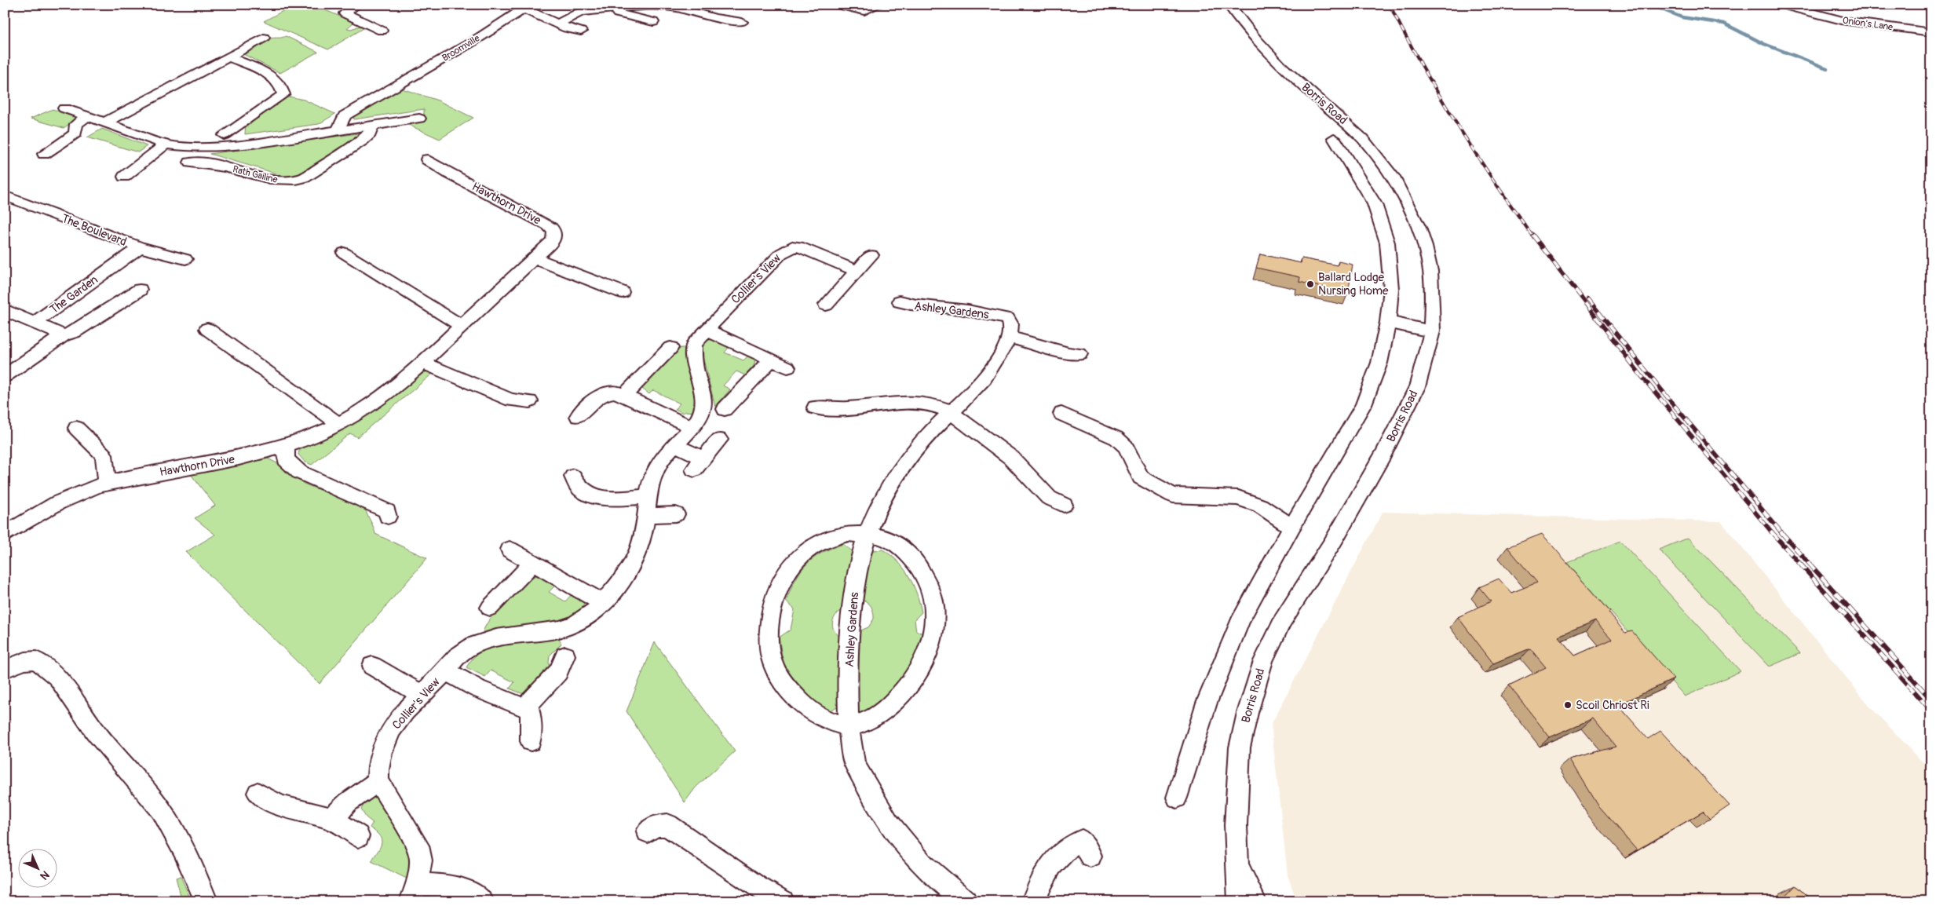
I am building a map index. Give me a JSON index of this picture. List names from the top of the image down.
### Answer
{
  "streets": {
    "street": [
      "Onion's Lane",
      "Broomville",
      "Borris Road",
      "Rath Gailine",
      "Hawthorn Drive",
      "The Boulevard",
      "Collier's View",
      "The Garden",
      "Ashley Gardens"
    ]
  },
  "crossings": [
    ["Broomville", "Rath Gailine"],
    ["The Boulevard", "The Garden"]
  ],
  "places": ["Ballard Lodge Nursing Home", "Scoil Chriost Ri"],
  "north": "bottom right"
}
